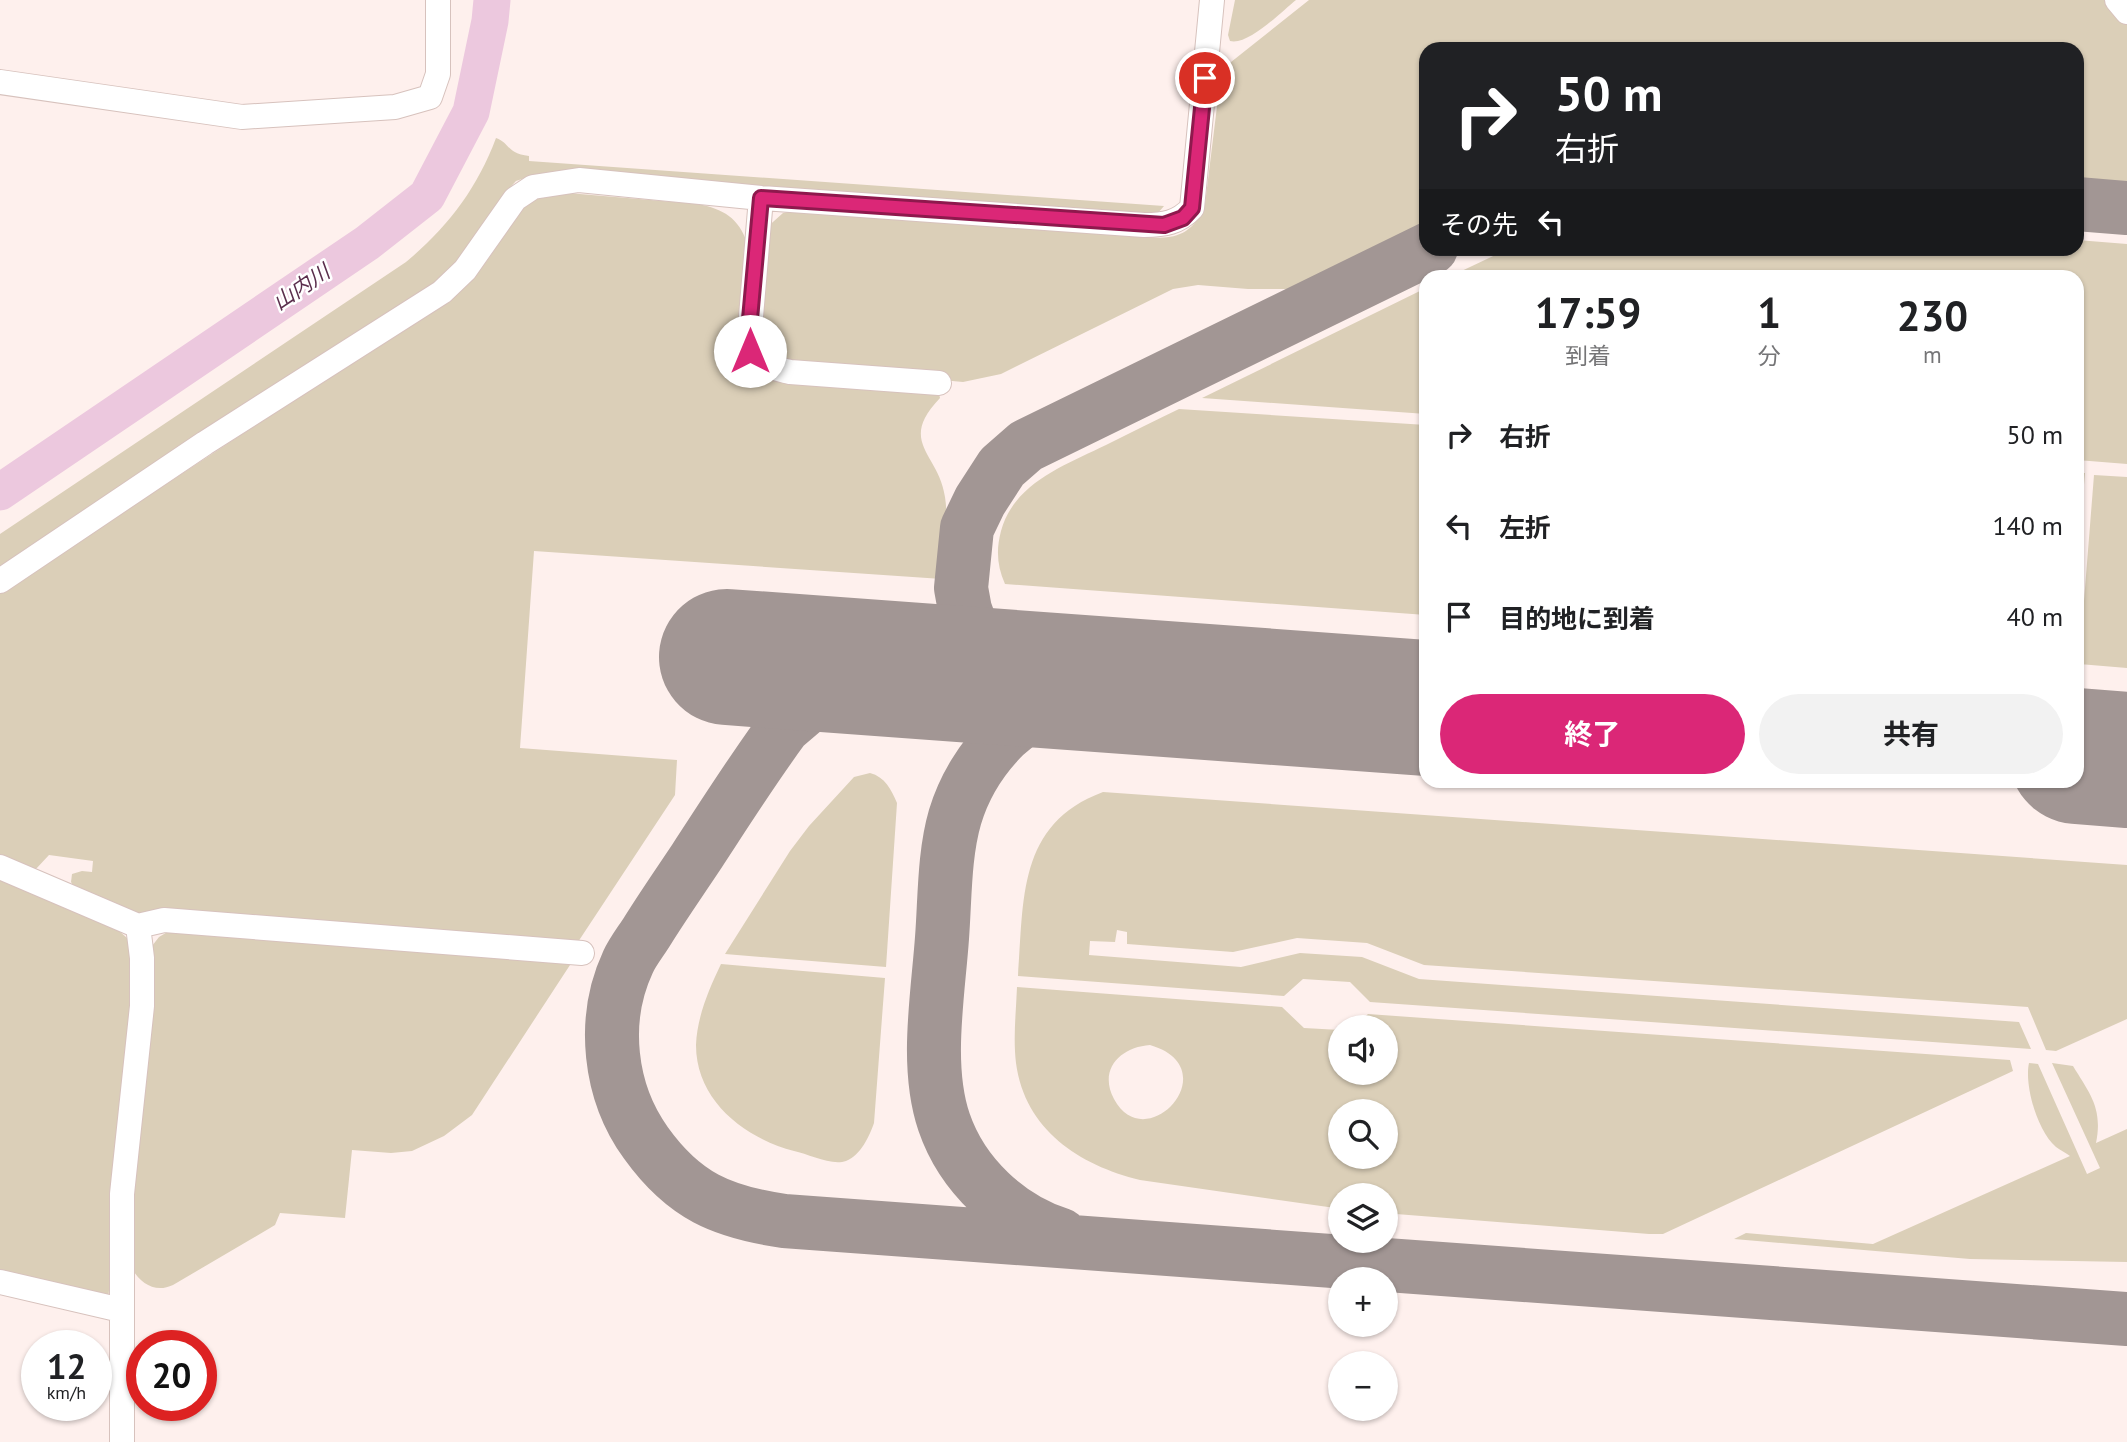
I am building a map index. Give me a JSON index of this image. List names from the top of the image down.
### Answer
{
  "water": ["山内川"],
  "page": {
    "turn": ["50 m", "右折"],
    "then": "その先",
    "eta": [
      "17:59",
      "到着",
      "1",
      "分",
      "230",
      "m"
    ],
    "list": [
      {
        "name": "右折",
        "value": "50 m"
      },
      {
        "name": "左折",
        "value": "140 m"
      },
      {
        "name": "目的地に到着",
        "value": "40 m"
      }
    ],
    "buttons": ["終了", "共有"],
    "map_buttons": ["+", "−"],
    "speed": "12 km/h",
    "limit": "20"
  }
}
